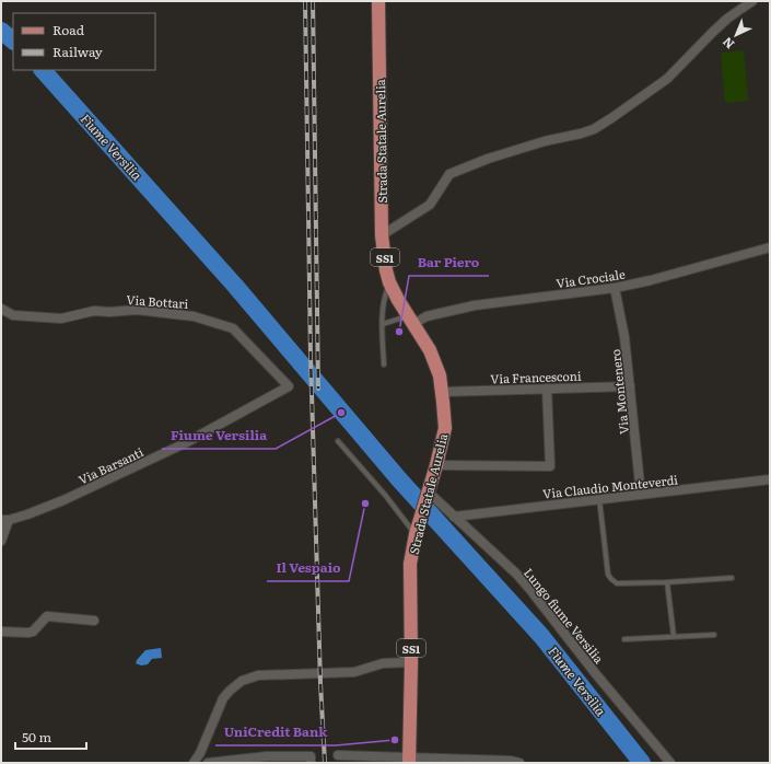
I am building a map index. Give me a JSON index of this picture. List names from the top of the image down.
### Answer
{
  "streets": {
    "main road": ["Strada Statale Aurelia", "SS1"],
    "street": [
      "Via Crociale",
      "Via Bottari",
      "Via Francesconi",
      "Via Montenero",
      "Via Barsanti",
      "Via Claudio Monteverdi",
      "Lungo fiume Versilia"
    ]
  },
  "crossings": [
    ["Strada Statale Aurelia", "Via Crociale"],
    ["Strada Statale Aurelia", "Via Francesconi"],
    ["Strada Statale Aurelia", "Lungo fiume Versilia"],
    ["Via Crociale", "Via Montenero"],
    ["Via Bottari", "Via Barsanti"],
    ["Via Francesconi", "Via Montenero"],
    ["Via Montenero", "Via Claudio Monteverdi"],
    ["Via Claudio Monteverdi", "Lungo fiume Versilia"]
  ],
  "water": ["Fiume Versilia"],
  "places": [
    "Bar Piero",
    "Fiume Versilia",
    "Il Vespaio",
    "UniCredit Bank"
  ],
  "legend": ["Road", "Railway"],
  "scale_bar": "50 m",
  "north": "bottom left"
}
